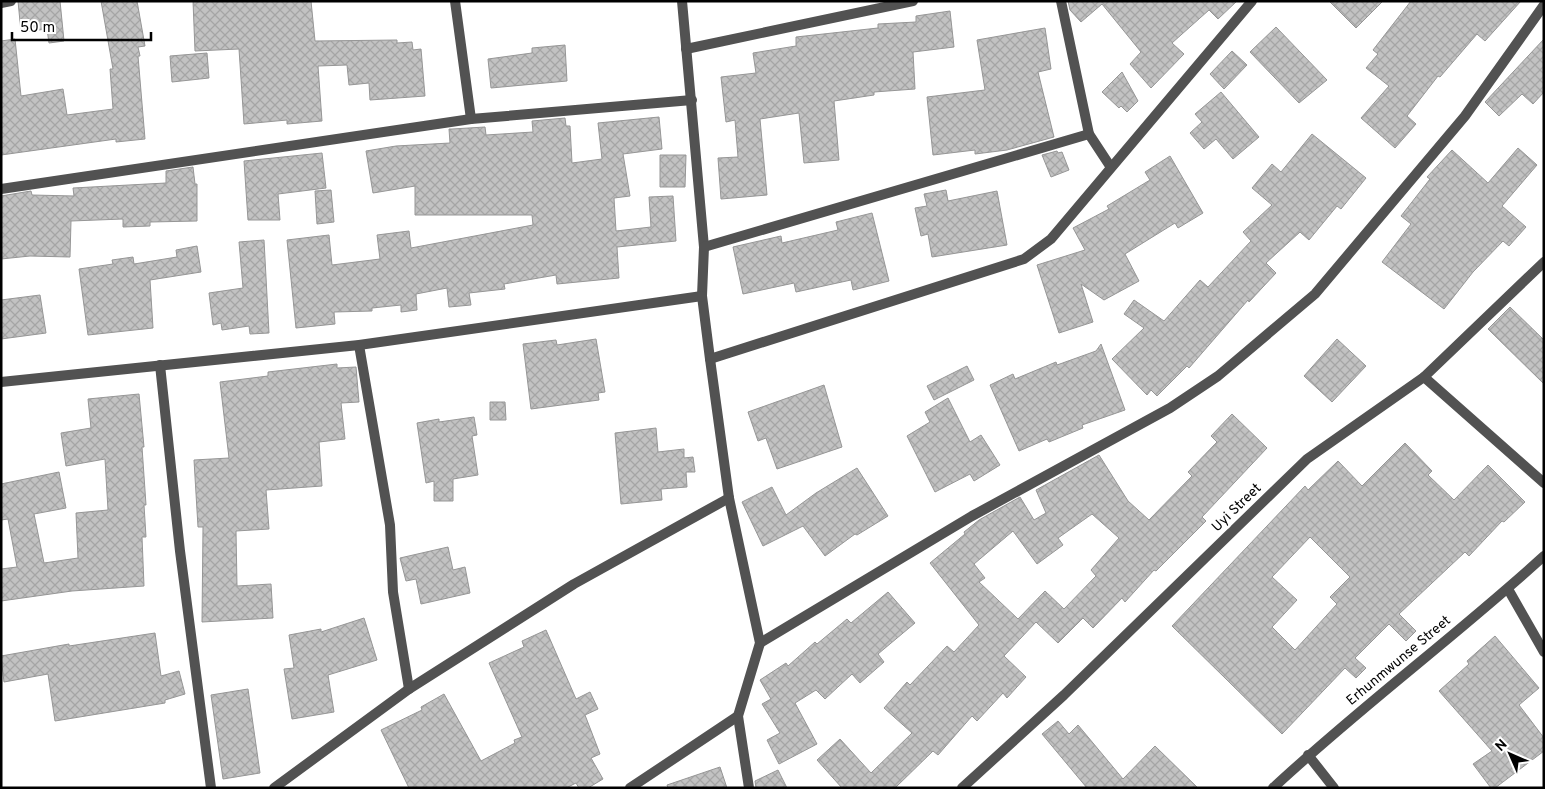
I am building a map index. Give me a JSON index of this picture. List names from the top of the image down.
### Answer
{
  "streets": {
    "street": ["Uyi Street", "Erhunmwunse Street"]
  },
  "scale_bar": "50 m",
  "north": "top left"
}
